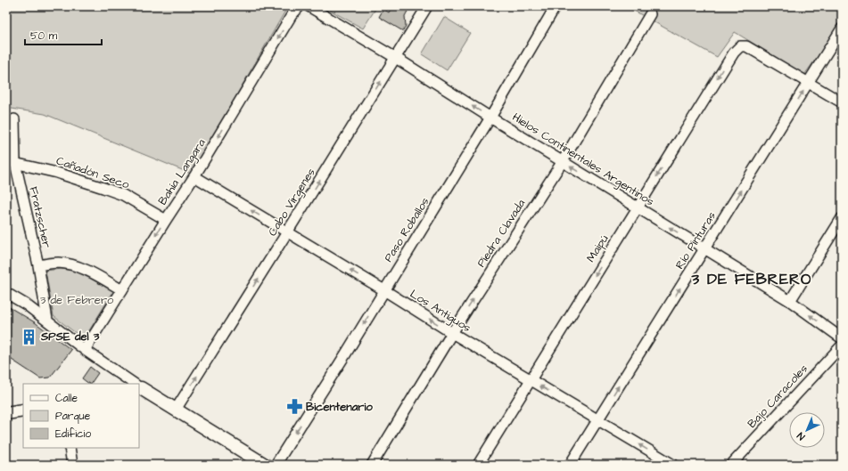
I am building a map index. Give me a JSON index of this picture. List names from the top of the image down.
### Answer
{
  "streets": {
    "street": [
      "Hielos Continentales Argentinos",
      "Bahía Langara",
      "Cañadón Seco",
      "Cabo Virgenes",
      "Fratzscher",
      "Paso Roballos",
      "Piedra Clavada",
      "Río Pinturas",
      "Maipú",
      "Los Antiguos",
      "Bajo Caracoles"
    ]
  },
  "crossings": [
    ["Hielos Continentales Argentinos", "Cabo Virgenes"],
    ["Hielos Continentales Argentinos", "Paso Roballos"],
    ["Hielos Continentales Argentinos", "Piedra Clavada"],
    ["Hielos Continentales Argentinos", "Río Pinturas"],
    ["Hielos Continentales Argentinos", "Maipú"],
    ["Bahía Langara", "Cañadón Seco"],
    ["Bahía Langara", "Los Antiguos"],
    ["Cañadón Seco", "Fratzscher"],
    ["Cabo Virgenes", "Los Antiguos"],
    ["Paso Roballos", "Los Antiguos"],
    ["Piedra Clavada", "Los Antiguos"],
    ["Río Pinturas", "Maipú"],
    ["Río Pinturas", "Los Antiguos"],
    ["Maipú", "Los Antiguos"]
  ],
  "one_way": [
    "Hielos Continentales Argentinos",
    "Bahía Langara",
    "Cabo Virgenes",
    "Paso Roballos",
    "Piedra Clavada",
    "Río Pinturas",
    "Maipú",
    "Los Antiguos"
  ],
  "districts": ["3 DE FEBRERO"],
  "parks": ["3 de Febrero"],
  "places": {
    "building": ["SPSE del 3"],
    "pharmacy": ["Bicentenario"]
  },
  "legend": ["Calle", "Parque", "Edificio"],
  "scale_bar": "50 m",
  "north": "bottom left"
}
